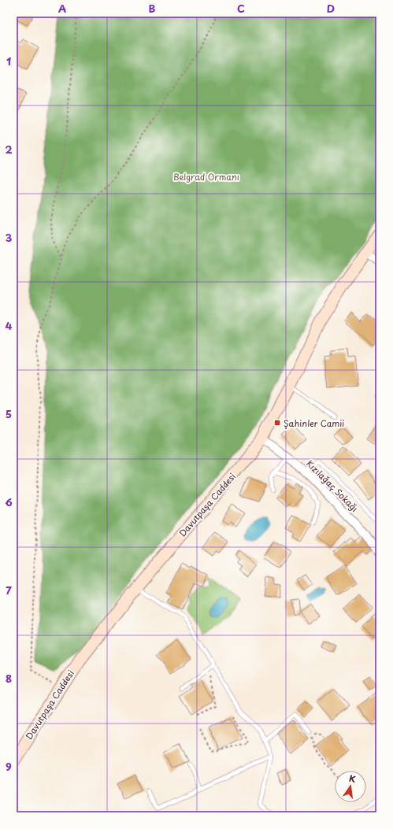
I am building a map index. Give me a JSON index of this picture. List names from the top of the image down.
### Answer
{
  "streets": {
    "street": ["Kızılağaç Sokağı", "Davutpaşa Caddesi"]
  },
  "crossings": [
    ["Kızılağaç Sokağı", "Davutpaşa Caddesi"]
  ],
  "parks": ["Belgrad Ormanı"],
  "places": {
    "transit": ["Şahinler Camii"]
  },
  "north": "top",
  "grid": {
    "columns": [
      "A",
      "B",
      "C",
      "D"
    ],
    "rows": [
      "1",
      "2",
      "3",
      "4",
      "5",
      "6",
      "7",
      "8",
      "9"
    ]
  }
}
